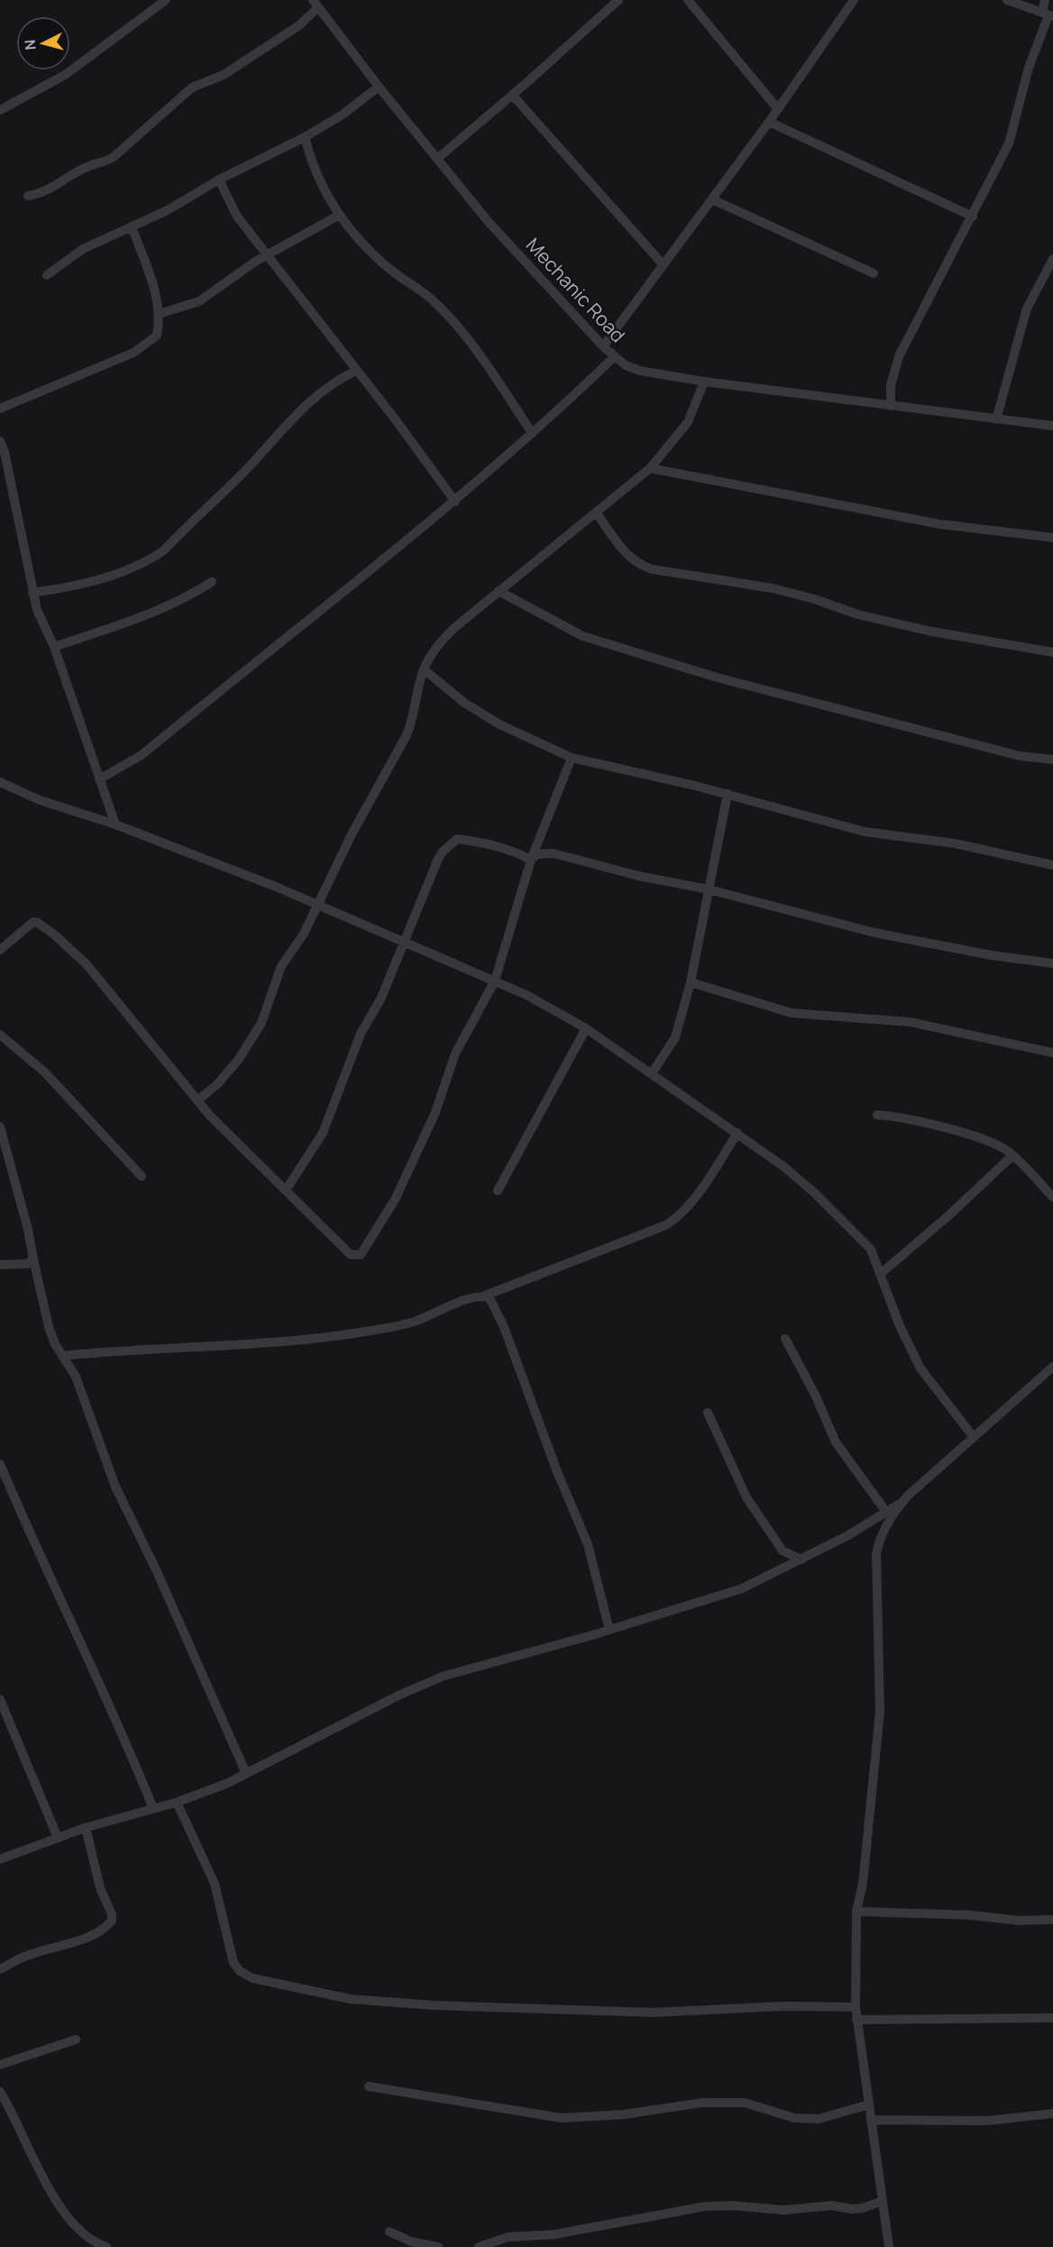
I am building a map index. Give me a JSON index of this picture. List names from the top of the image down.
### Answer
{
  "streets": {
    "street": ["Mechanic Road"]
  },
  "north": "left"
}
